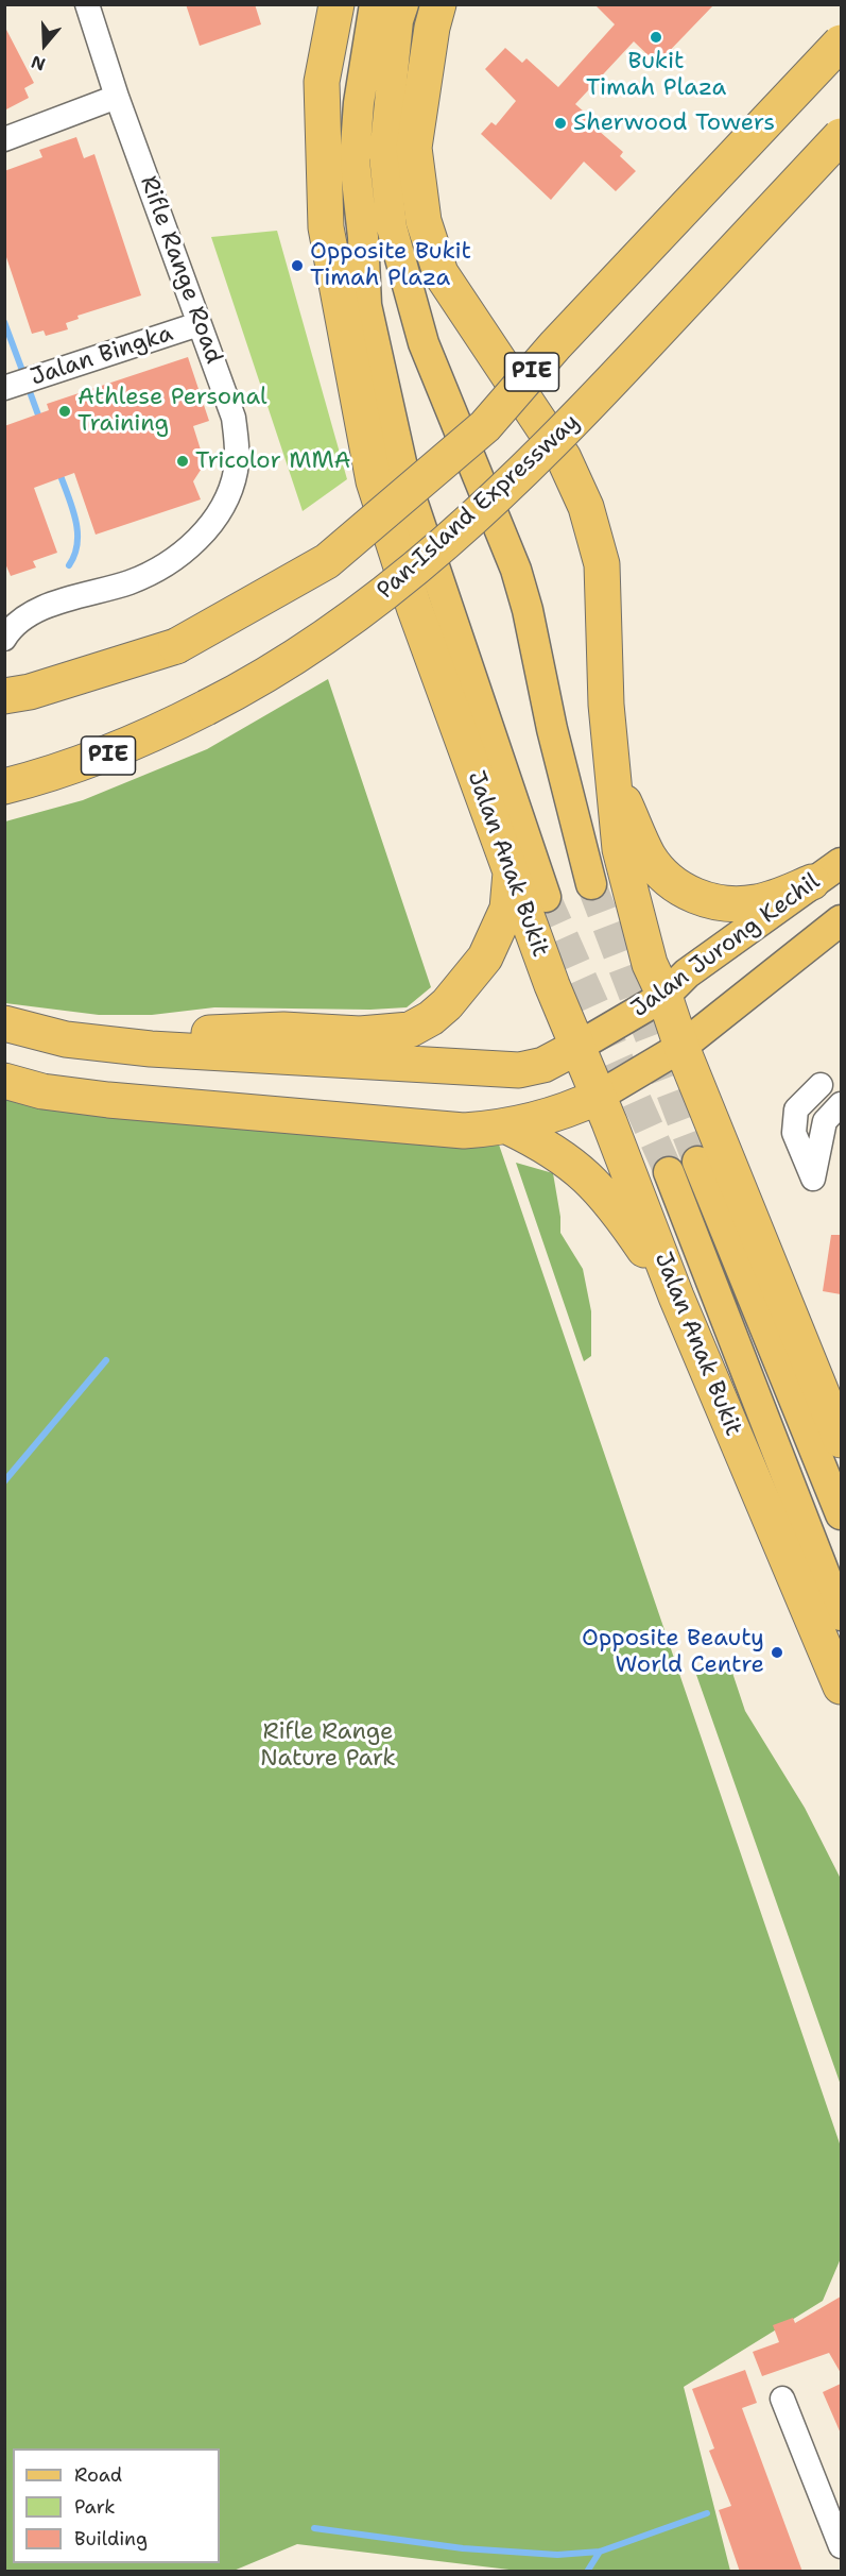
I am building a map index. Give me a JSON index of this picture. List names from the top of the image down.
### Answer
{
  "streets": {
    "highway": ["PIE", "Pan-Island Expressway", "Jalan Anak Bukit"],
    "main road": ["Jalan Jurong Kechil"],
    "street": ["Rifle Range Road", "Jalan Bingka"]
  },
  "crossings": [
    ["Rifle Range Road", "Jalan Bingka"],
    ["Jalan Anak Bukit", "Jalan Jurong Kechil"]
  ],
  "parks": ["Rifle Range Nature Park"],
  "places": [
    "Bukit Timah Plaza",
    "Sherwood Towers",
    "Opposite Bukit Timah Plaza",
    "Athlese Personal Training",
    "Tricolor MMA",
    "Opposite Beauty World Centre"
  ],
  "legend": ["Road", "Park", "Building"],
  "north": "bottom"
}
